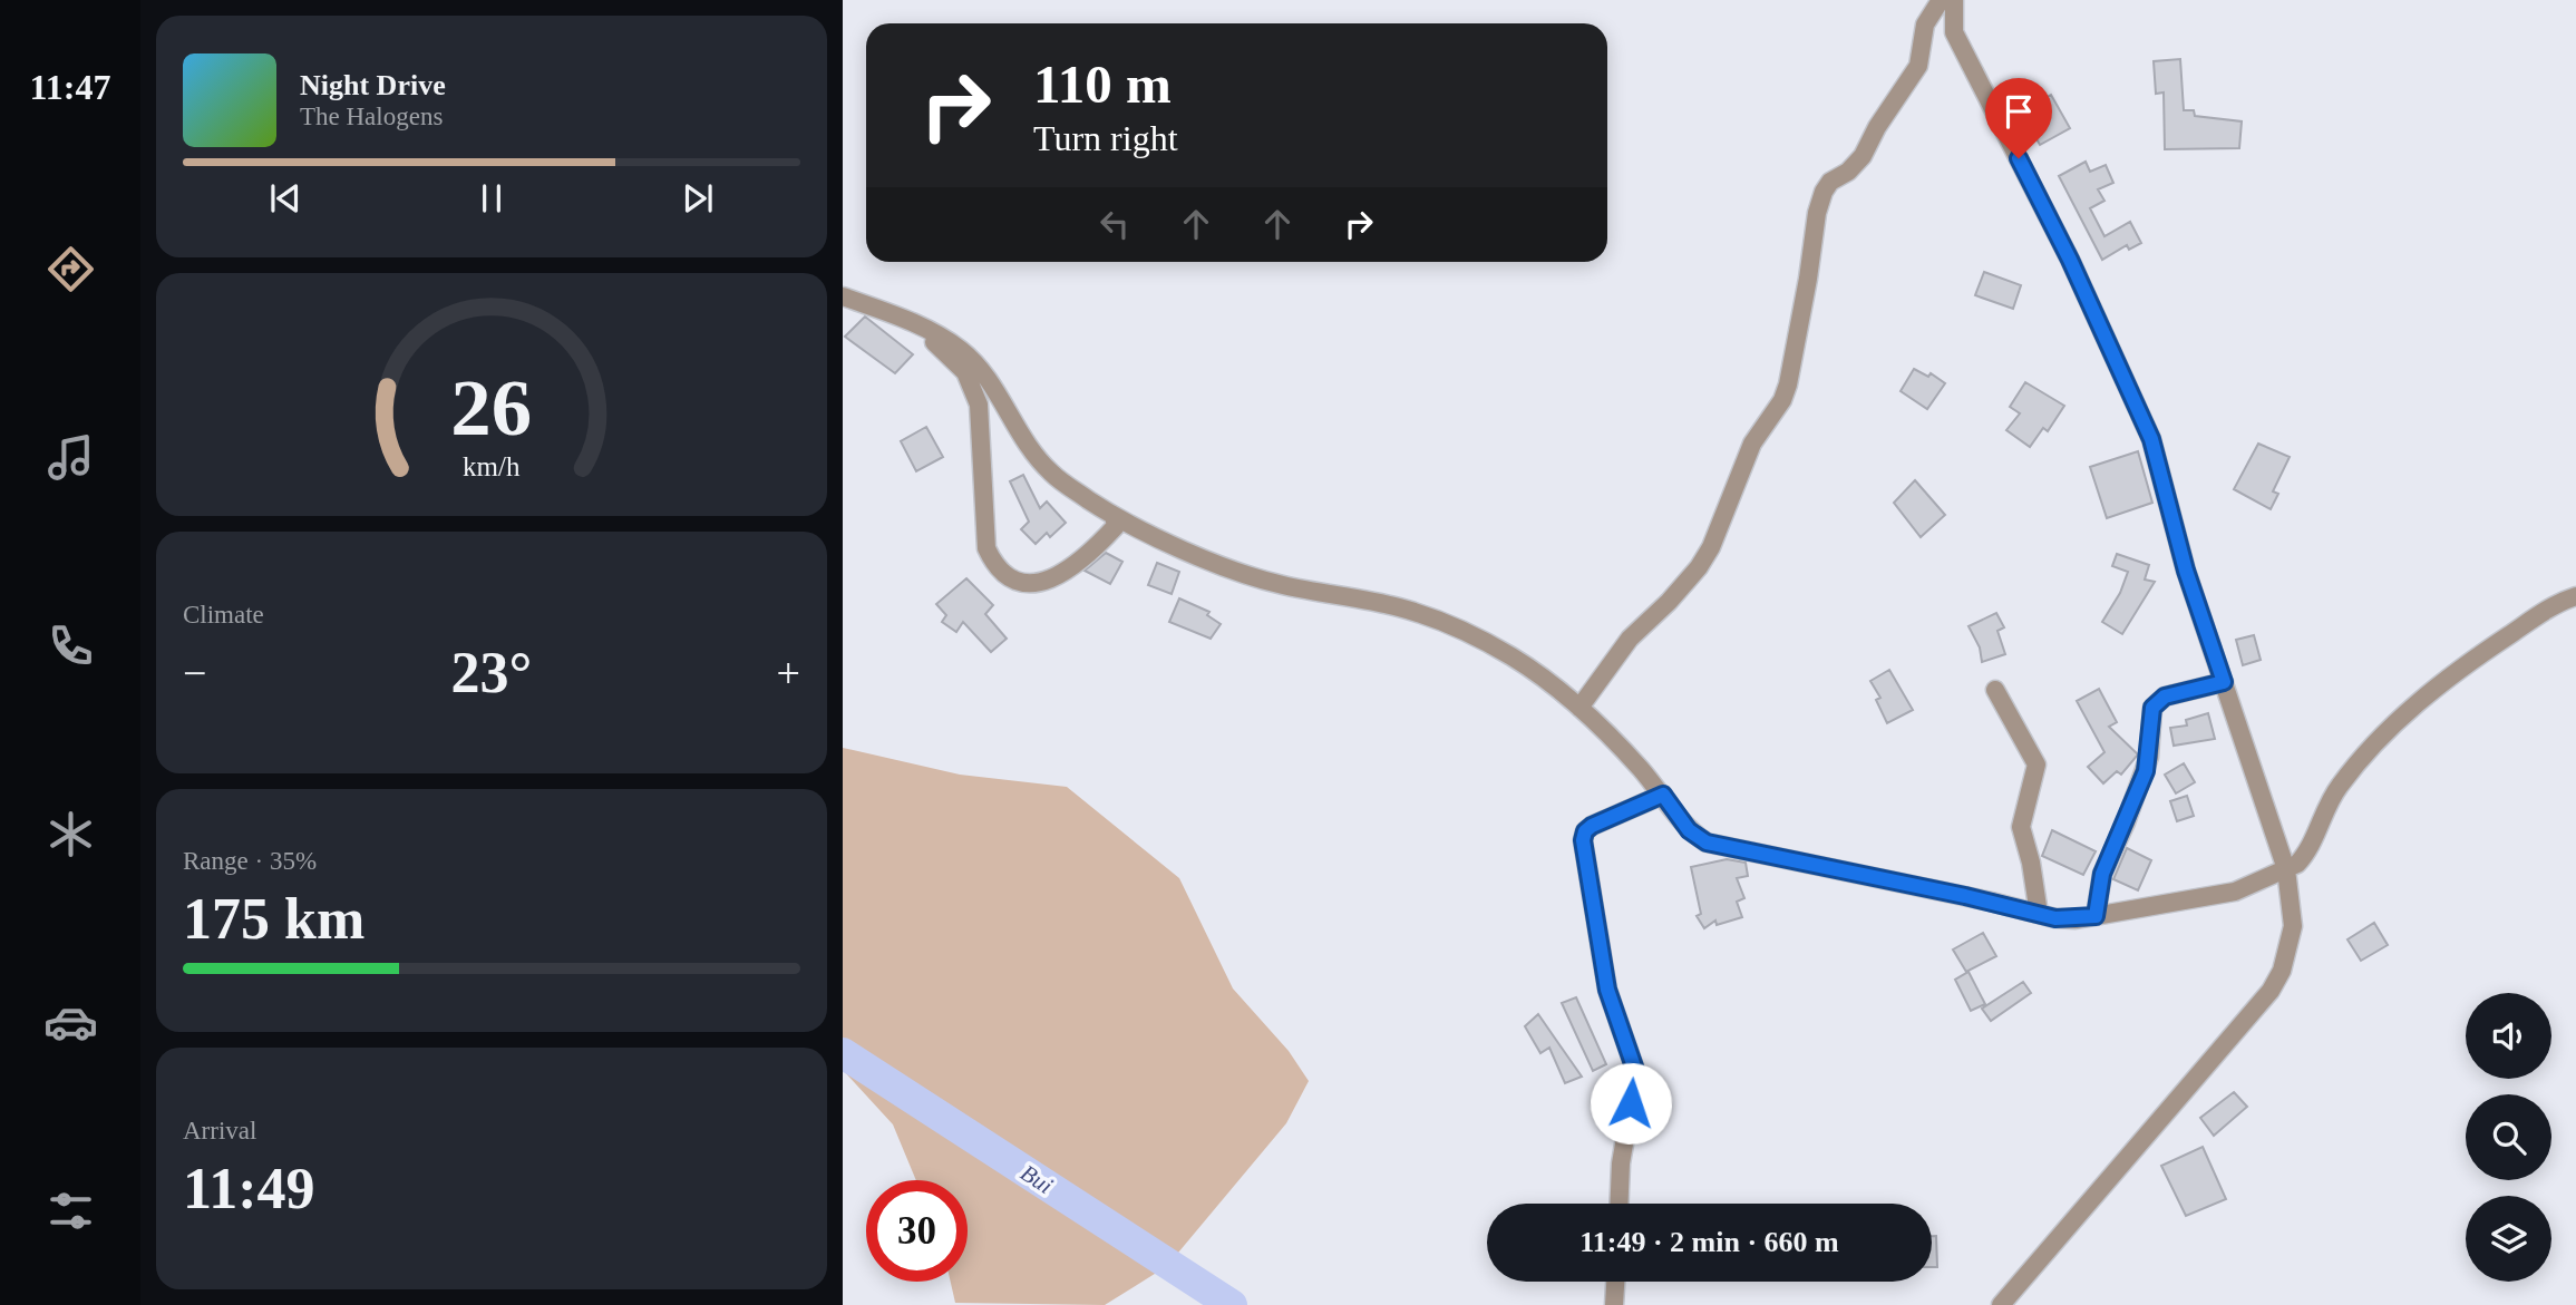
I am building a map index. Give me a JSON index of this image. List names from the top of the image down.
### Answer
{
  "water": ["Bui"],
  "page": {
    "tabs": "11:47",
    "turn": ["110 m", "Turn right"],
    "song": ["Night Drive", "The Halogens"],
    "tile": [
      "Climate",
      ["Range · 35%", "175 km"],
      ["Arrival", "11:49"]
    ],
    "heat": ["−", "23°", "+"],
    "limit": "30",
    "trip": "11:49 · 2 min · 660 m",
    "gauge": ["26", "km/h"]
  }
}
